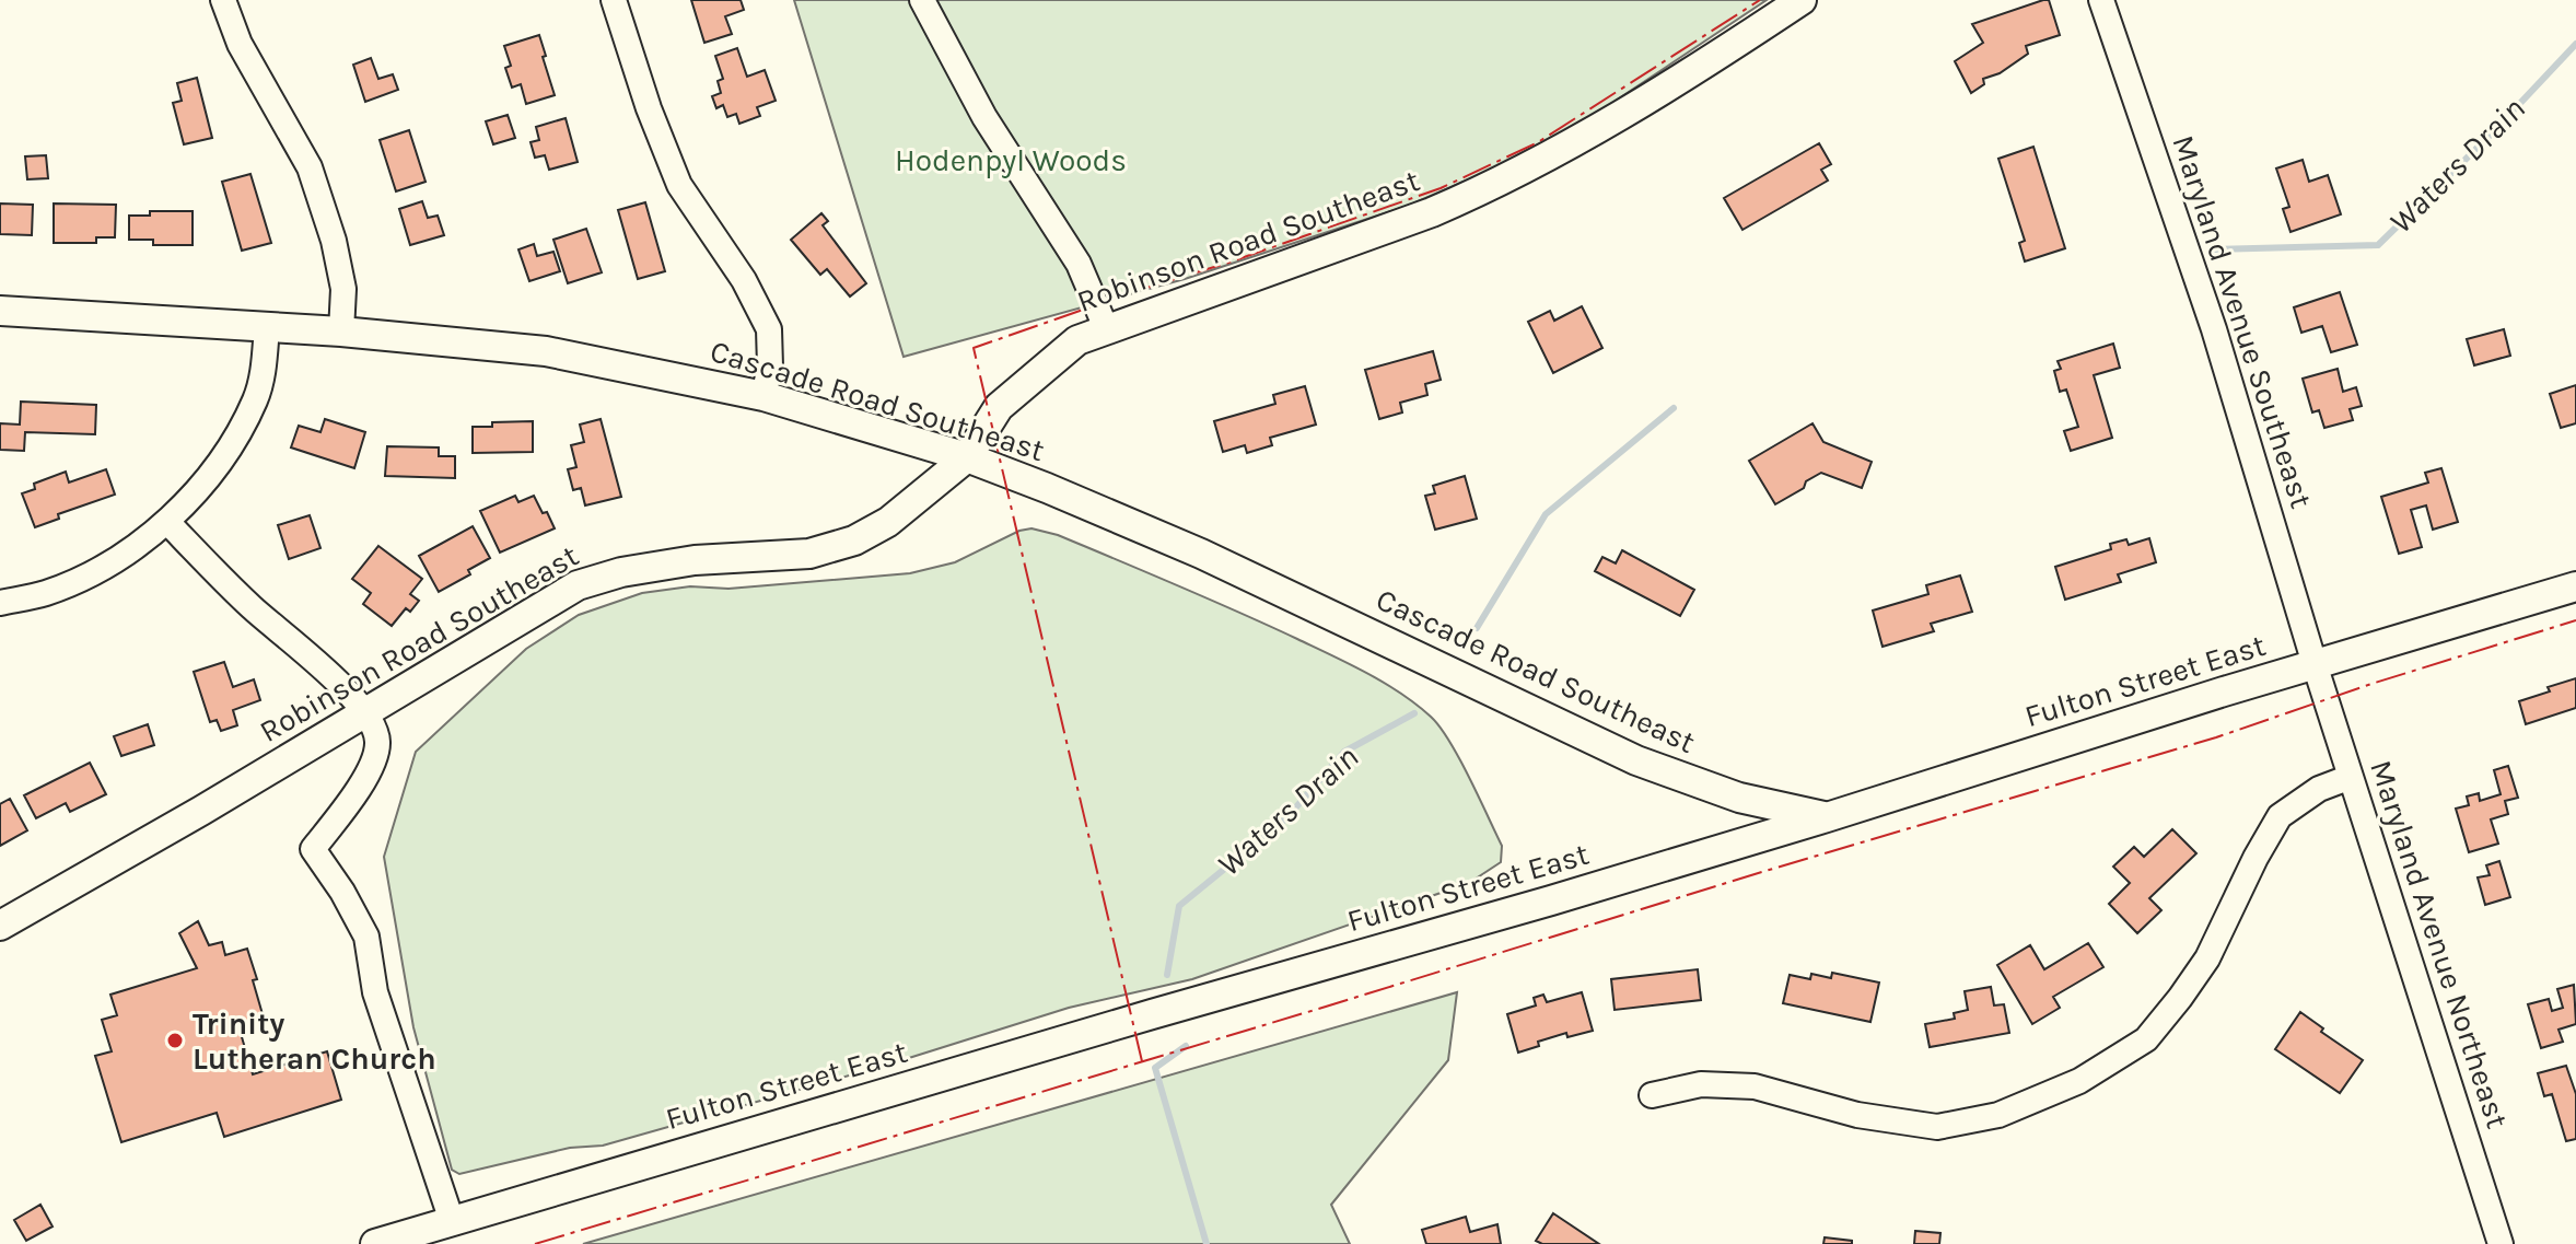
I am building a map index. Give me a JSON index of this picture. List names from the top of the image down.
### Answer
{
  "streets": {
    "main road": ["Robinson Road Southeast", "Cascade Road Southeast", "Fulton Street East"],
    "street": ["Maryland Avenue Southeast", "Maryland Avenue Northeast"]
  },
  "crossings": [
    ["Robinson Road Southeast", "Cascade Road Southeast"],
    ["Maryland Avenue Southeast", "Fulton Street East"],
    ["Maryland Avenue Southeast", "Maryland Avenue Northeast"],
    ["Cascade Road Southeast", "Fulton Street East"],
    ["Fulton Street East", "Maryland Avenue Northeast"]
  ],
  "water": ["Waters Drain"],
  "parks": ["Hodenpyl Woods"],
  "places": ["Trinity Lutheran Church"]
}
